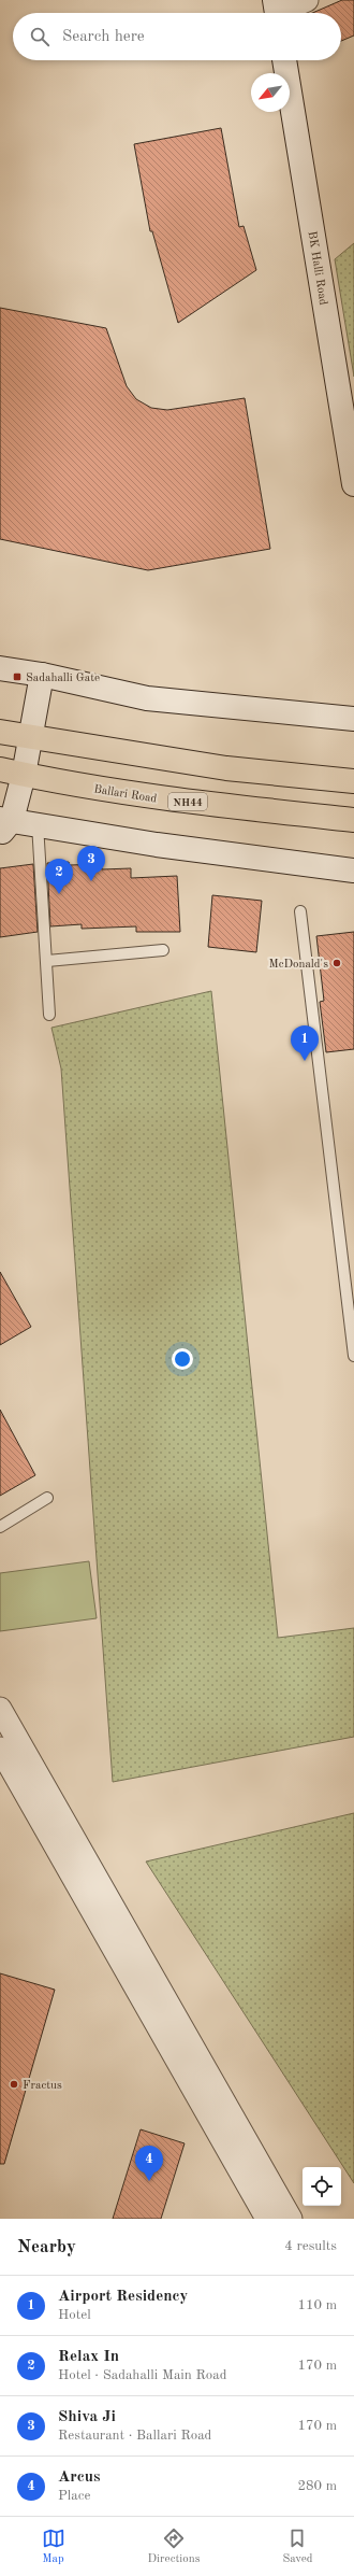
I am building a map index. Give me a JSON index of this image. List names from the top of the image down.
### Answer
{
  "streets": {
    "highway": ["Ballari Road", "NH44"],
    "street": ["BK Halli Road"]
  },
  "places": {
    "transit": ["Sadahalli Gate"],
    "other": ["McDonald's", "Fractus"]
  },
  "north": "bottom left",
  "page": {
    "search": "Search here",
    "pins": [
      "3",
      "2",
      "1",
      "4"
    ],
    "heading": ["Nearby", "4 results"],
    "list": [
      {
        "mark": "1",
        "name": "Airport Residency",
        "note": "Hotel",
        "value": "110 m"
      },
      {
        "mark": "2",
        "name": "Relax In",
        "note": "Hotel · Sadahalli Main Road",
        "value": "170 m"
      },
      {
        "mark": "3",
        "name": "Shiva Ji",
        "note": "Restaurant · Ballari Road",
        "value": "170 m"
      },
      {
        "mark": "4",
        "name": "Arcus",
        "note": "Place",
        "value": "280 m"
      }
    ],
    "nav": ["Map", "Directions", "Saved"]
  }
}
